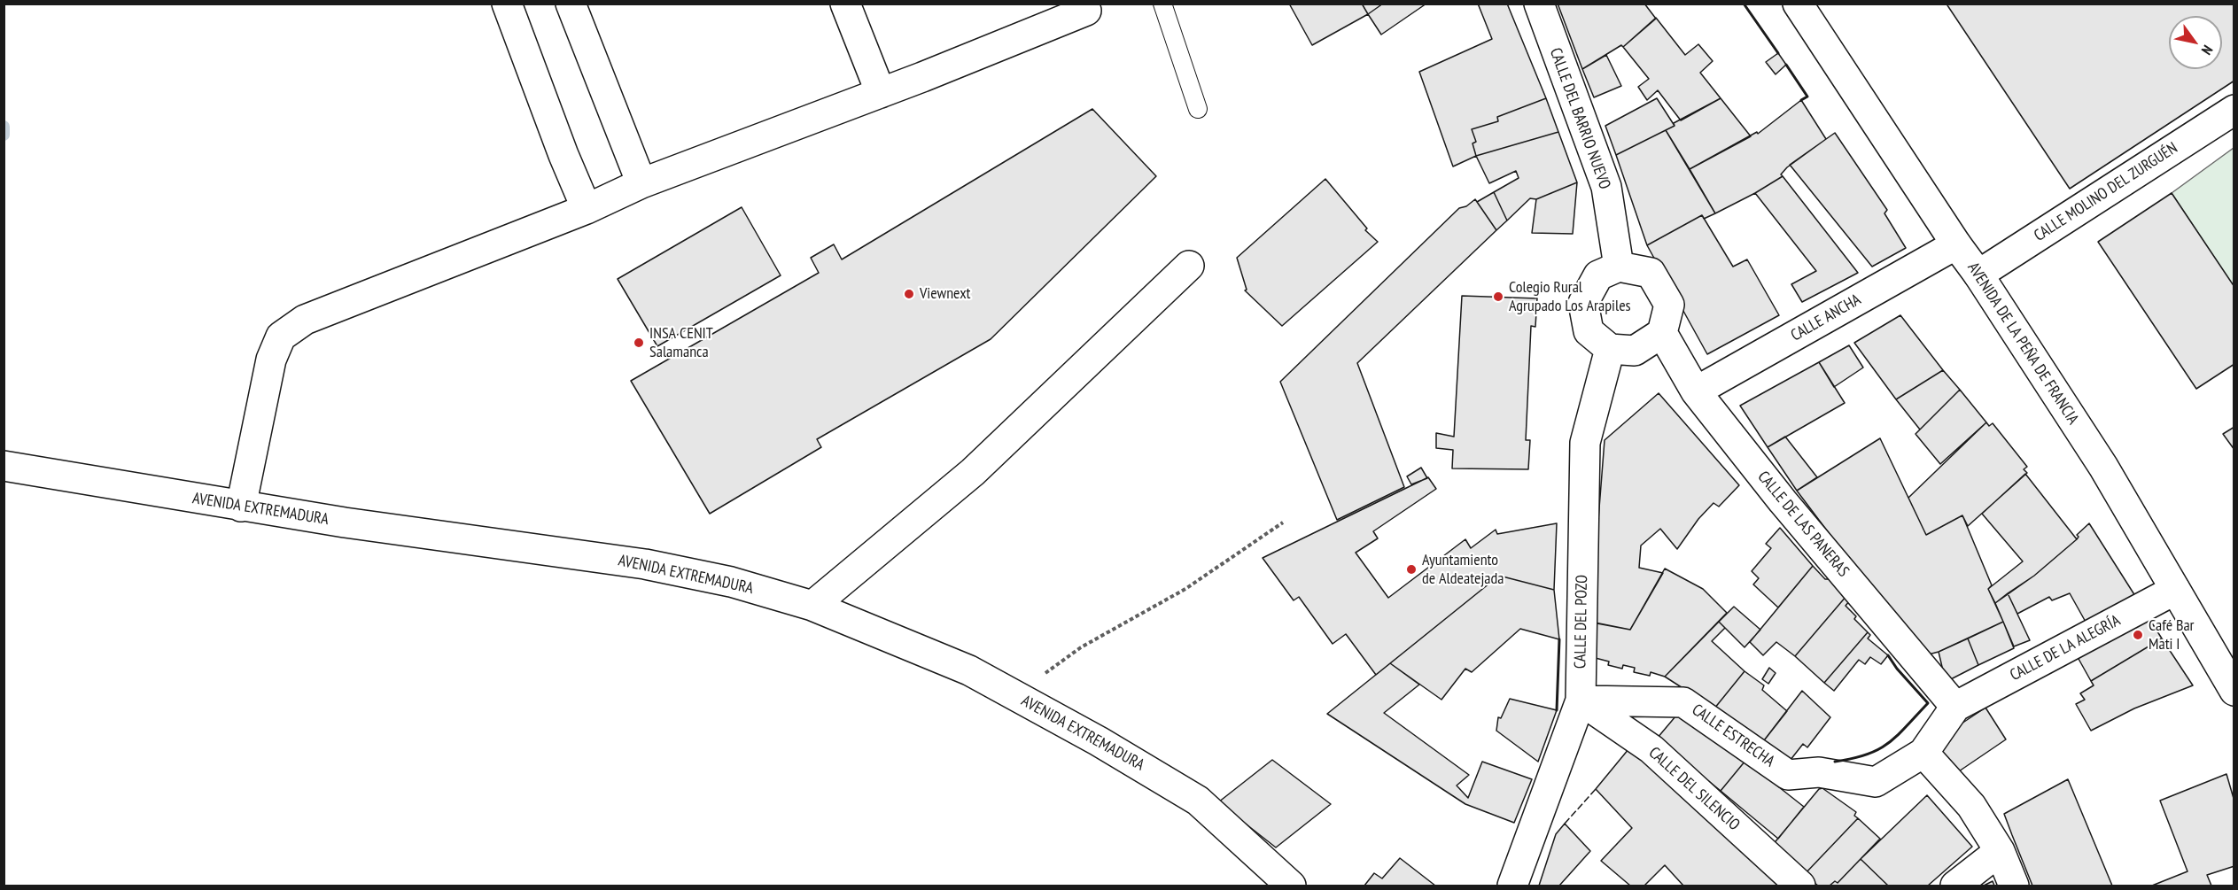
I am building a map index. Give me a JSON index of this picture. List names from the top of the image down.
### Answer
{
  "streets": {
    "street": [
      "CALLE DEL BARRIO NUEVO",
      "CALLE MOLINO DEL ZURGUÉN",
      "CALLE ANCHA",
      "AVENIDA DE LA PEÑA DE FRANCIA",
      "AVENIDA EXTREMADURA",
      "CALLE DE LAS PANERAS",
      "CALLE DEL POZO",
      "CALLE DE LA ALEGRÍA",
      "CALLE ESTRECHA",
      "CALLE DEL SILENCIO"
    ]
  },
  "crossings": [
    ["CALLE DEL BARRIO NUEVO", "CALLE DE LAS PANERAS"],
    ["CALLE DEL BARRIO NUEVO", "CALLE DEL POZO"],
    ["CALLE MOLINO DEL ZURGUÉN", "AVENIDA DE LA PEÑA DE FRANCIA"],
    ["CALLE ANCHA", "AVENIDA DE LA PEÑA DE FRANCIA"],
    ["CALLE ANCHA", "CALLE DE LAS PANERAS"],
    ["AVENIDA DE LA PEÑA DE FRANCIA", "CALLE DE LA ALEGRÍA"],
    ["CALLE DE LAS PANERAS", "CALLE DEL POZO"],
    ["CALLE DE LAS PANERAS", "CALLE DE LA ALEGRÍA"],
    ["CALLE DEL POZO", "CALLE ESTRECHA"],
    ["CALLE DEL POZO", "CALLE DEL SILENCIO"],
    ["CALLE ESTRECHA", "CALLE DEL SILENCIO"]
  ],
  "places": [
    "Viewnext",
    "Colegio Rural Agrupado Los Arapiles",
    "INSA CENIT Salamanca",
    "Ayuntamiento de Aldeatejada",
    "Café Bar Mati I"
  ],
  "north": "bottom right"
}
